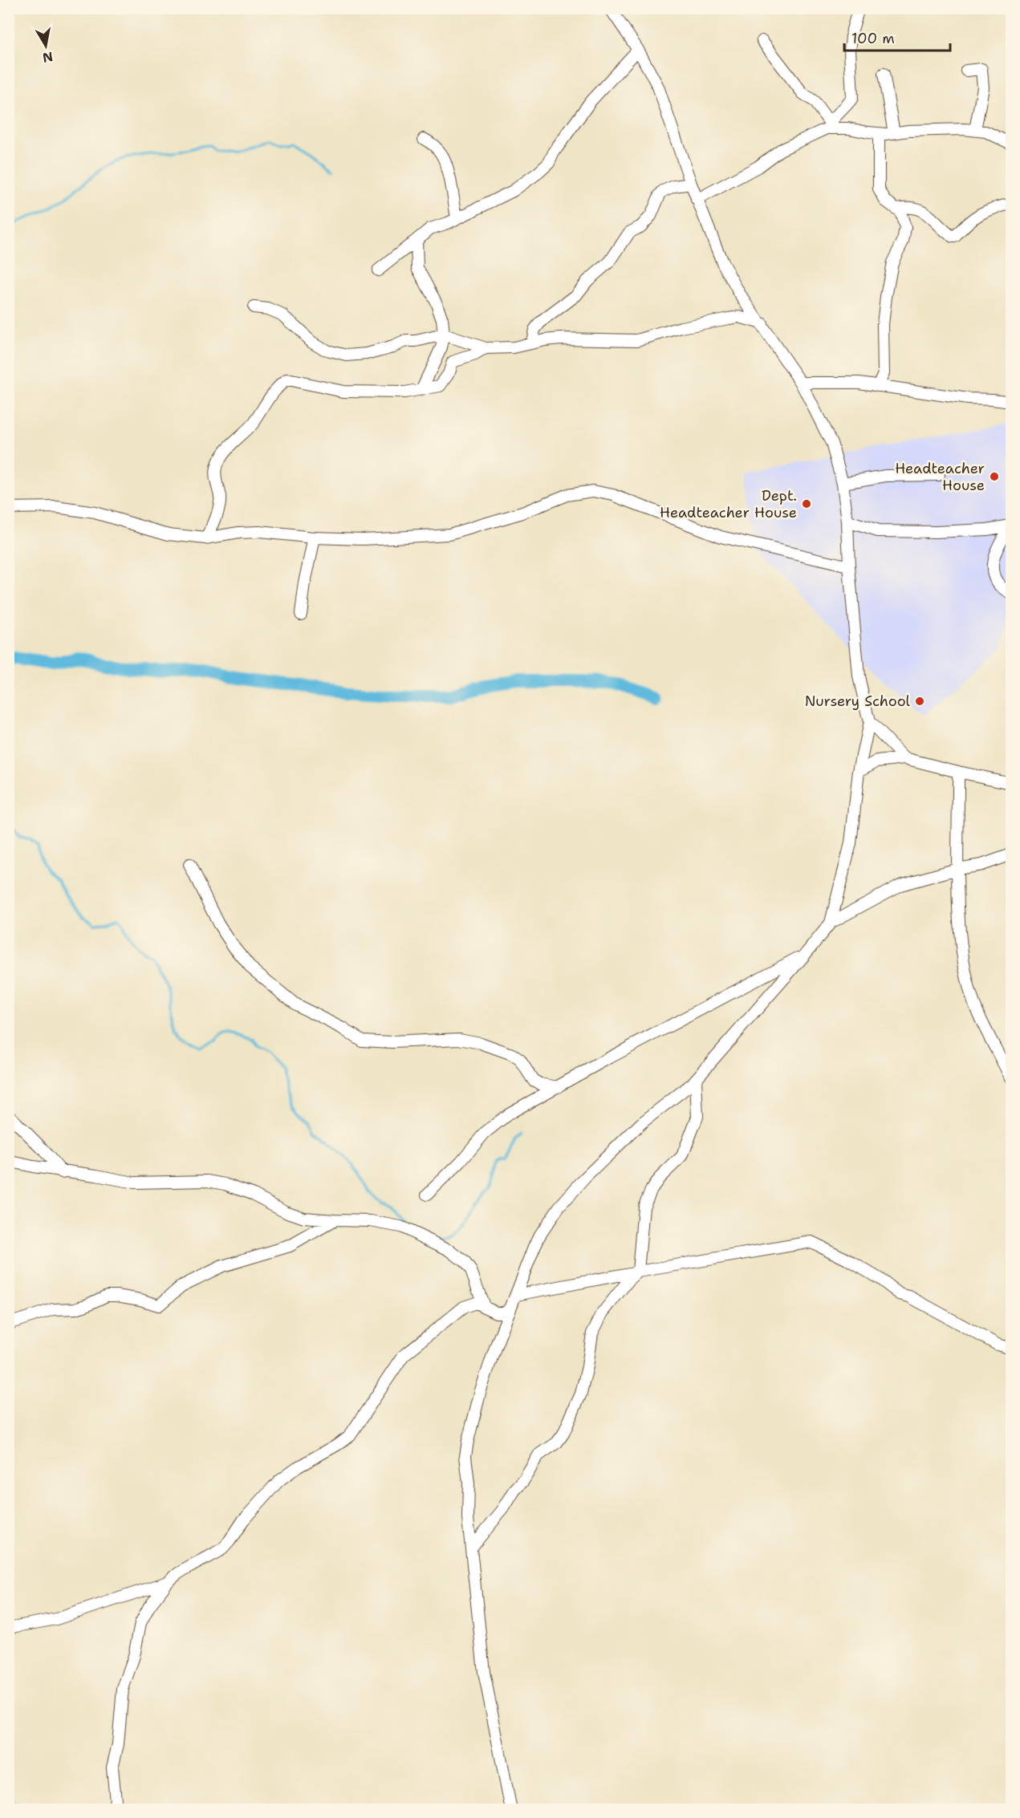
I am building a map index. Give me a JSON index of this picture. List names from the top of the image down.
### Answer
{
  "places": ["Headteacher House", "Dept. Headteacher House", "Nursery School"],
  "scale_bar": "100 m",
  "north": "bottom"
}
